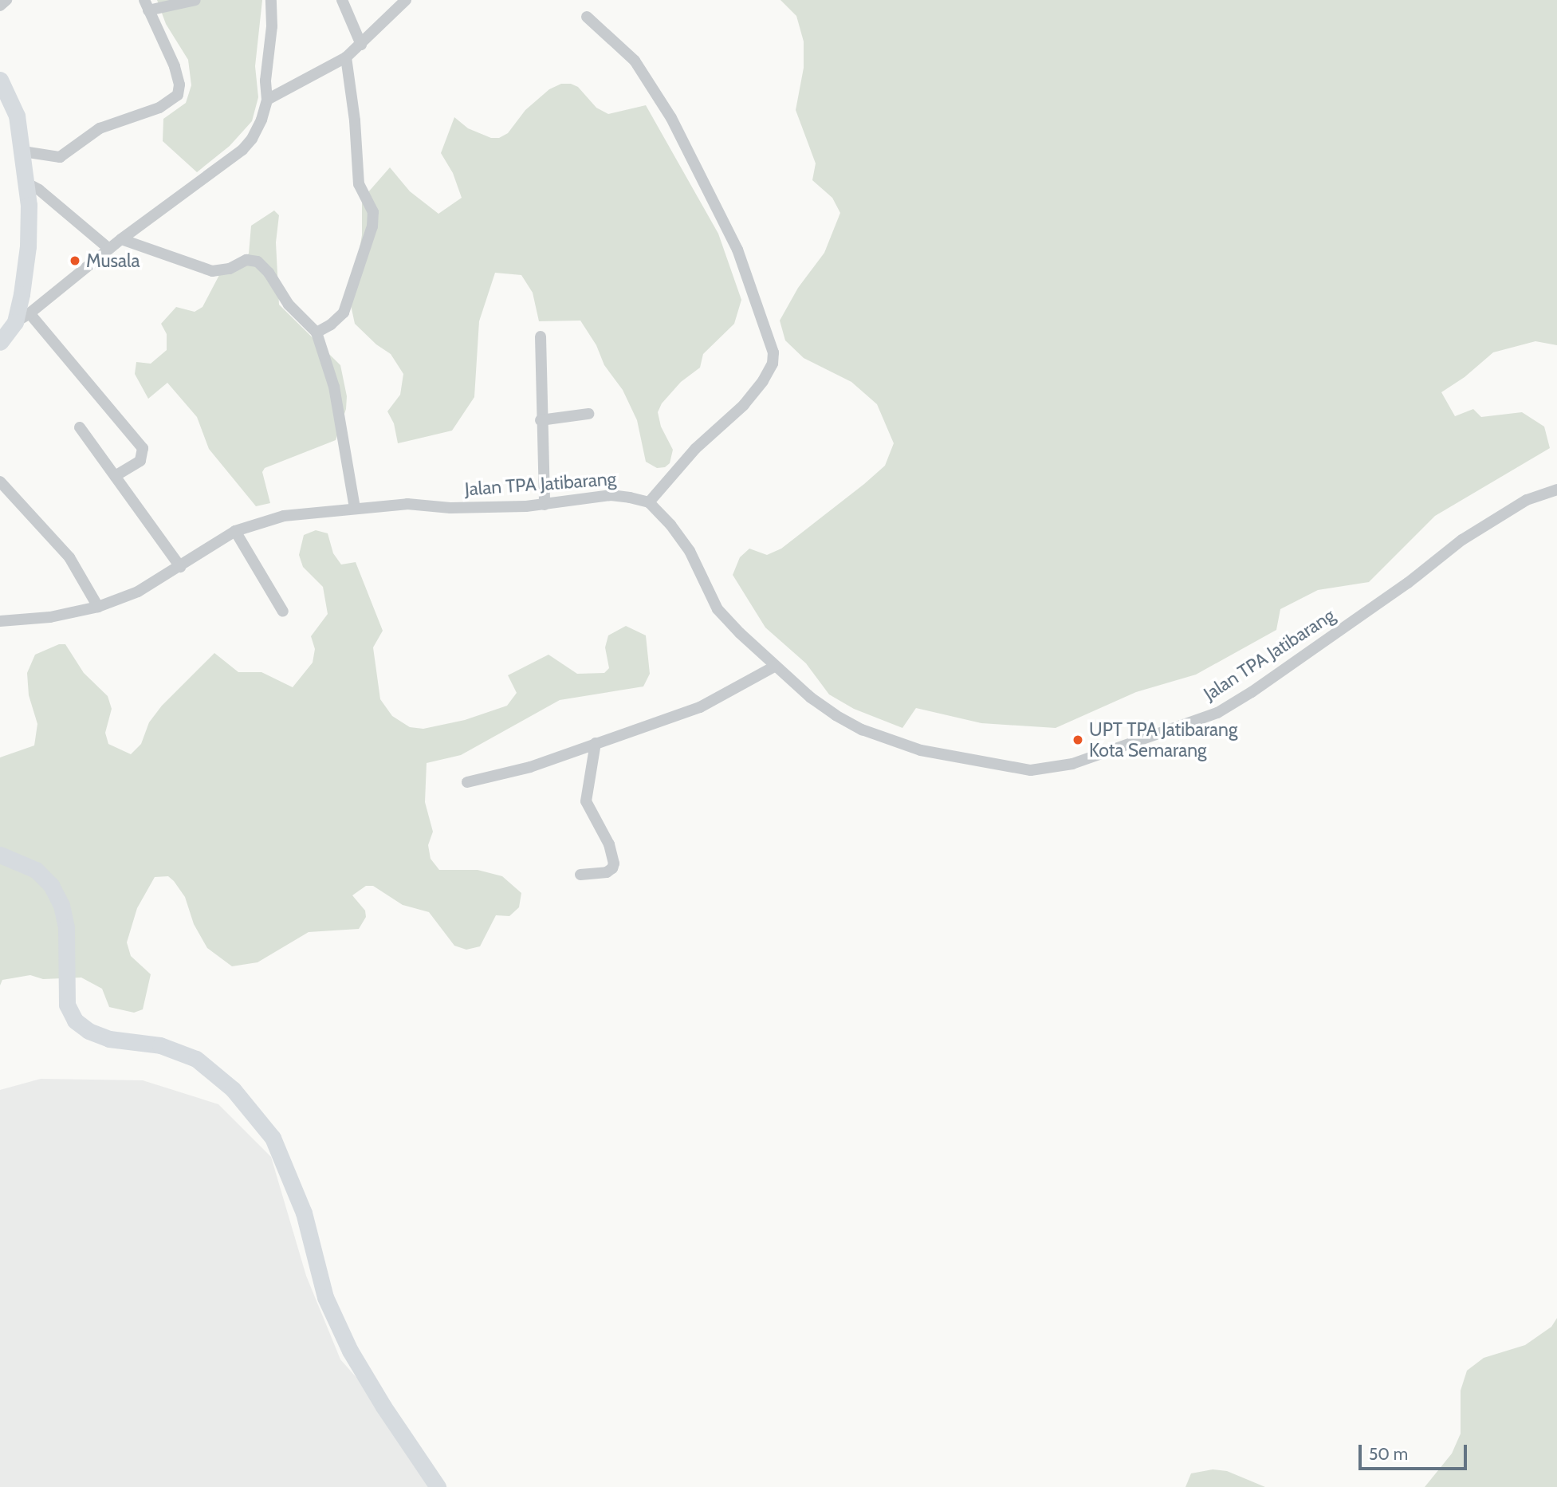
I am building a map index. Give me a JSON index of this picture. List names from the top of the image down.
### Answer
{
  "streets": {
    "street": ["Jalan TPA Jatibarang"]
  },
  "places": ["Musala", "UPT TPA Jatibarang Kota Semarang"],
  "scale_bar": "50 m"
}
